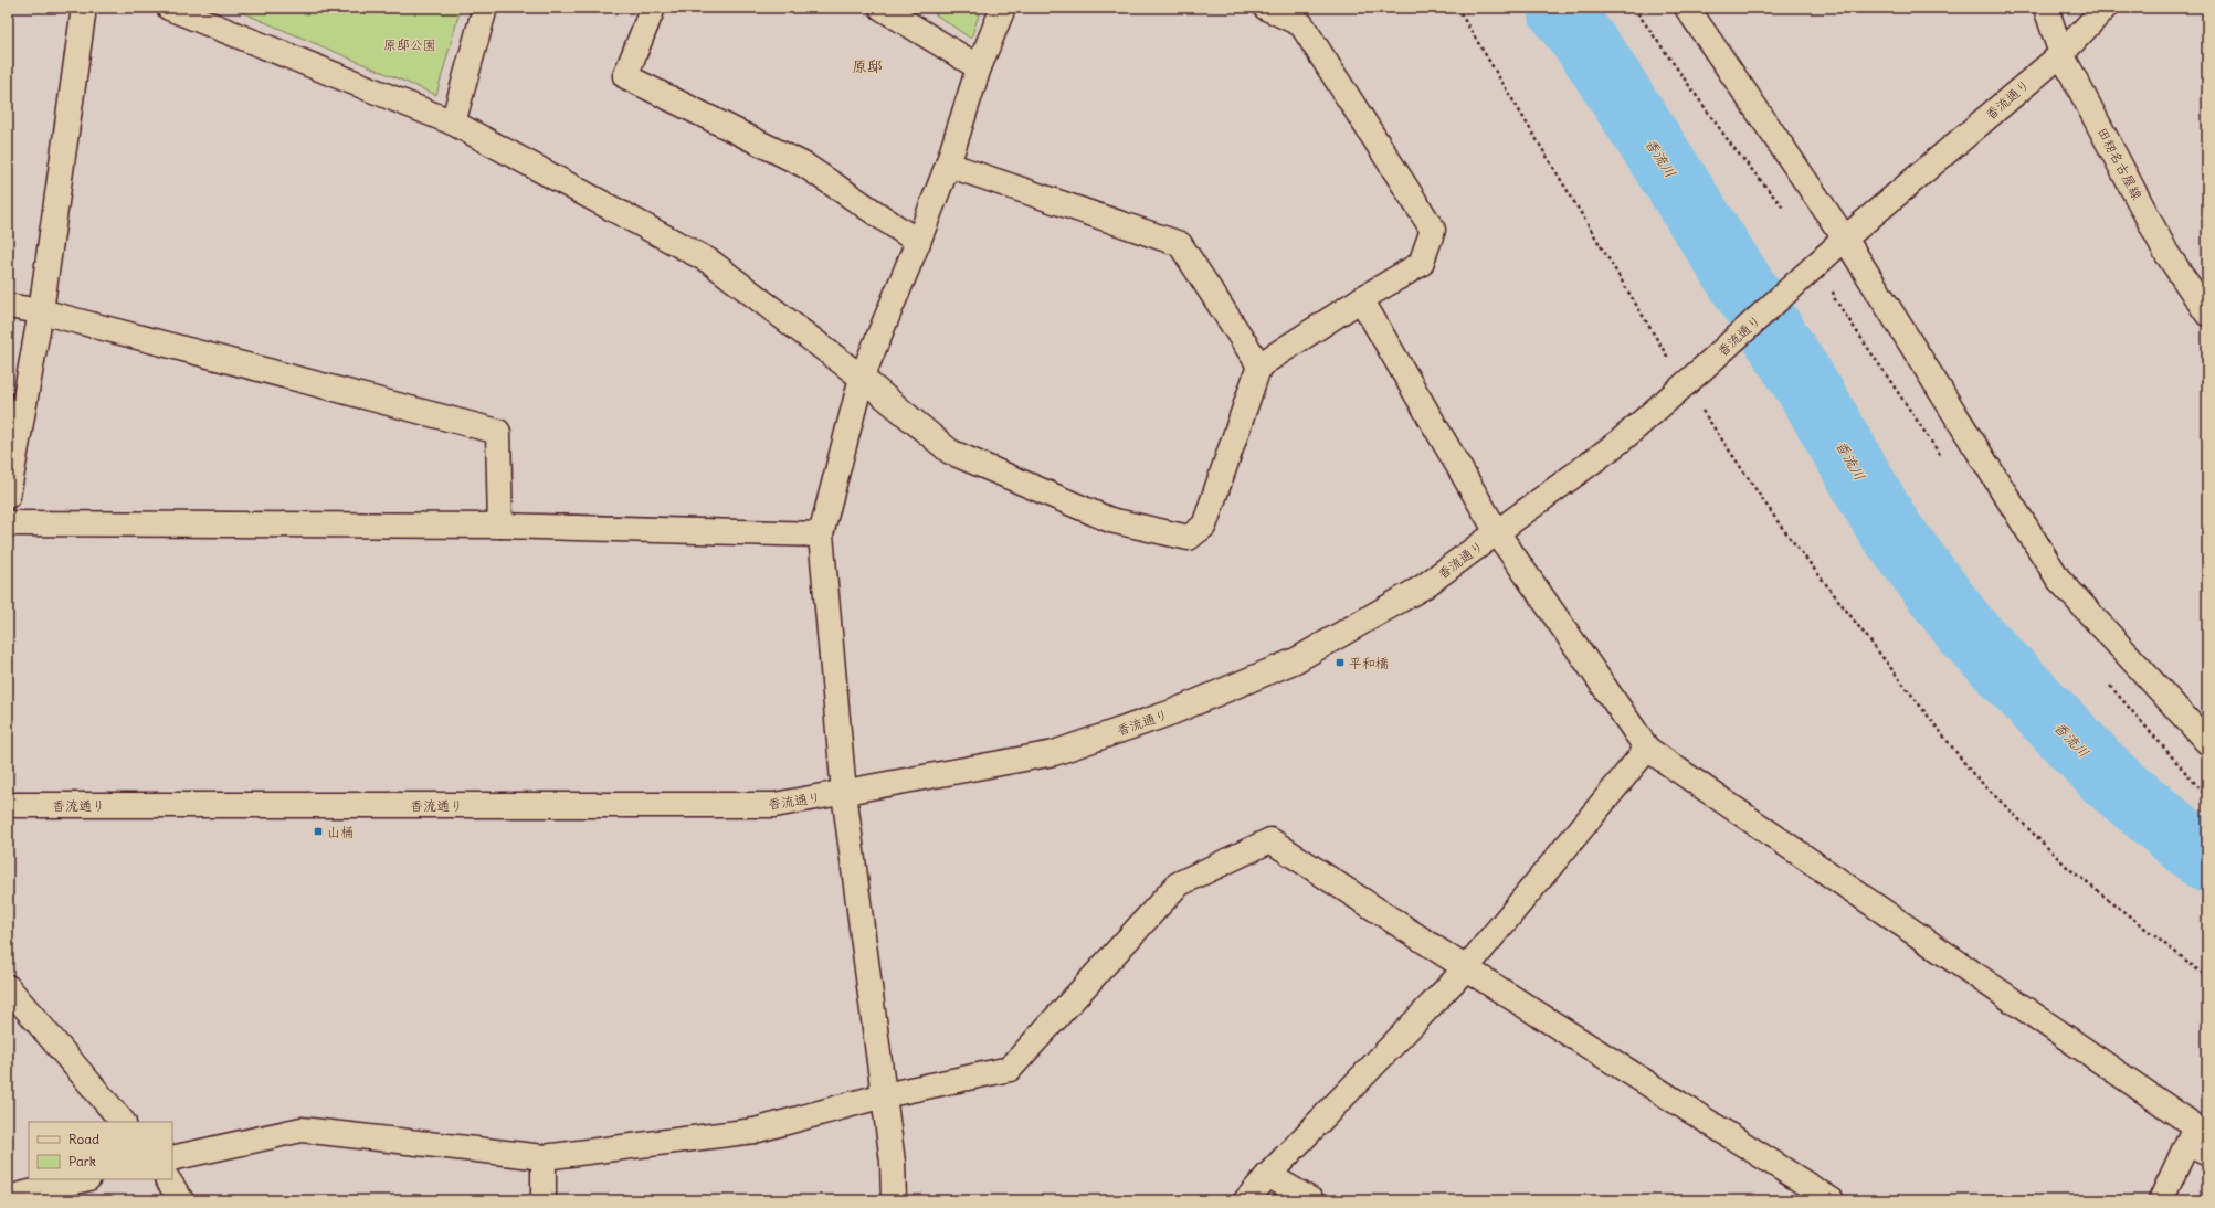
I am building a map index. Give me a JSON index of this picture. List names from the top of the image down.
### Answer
{
  "streets": {
    "street": ["香流通り", "田籾名古屋線"]
  },
  "crossings": [
    ["香流通り", "田籾名古屋線"]
  ],
  "districts": ["原邸"],
  "water": ["香流川"],
  "parks": ["原邸公園"],
  "places": {
    "transit": ["平和橋", "山桶"]
  },
  "legend": ["Road", "Park"]
}
